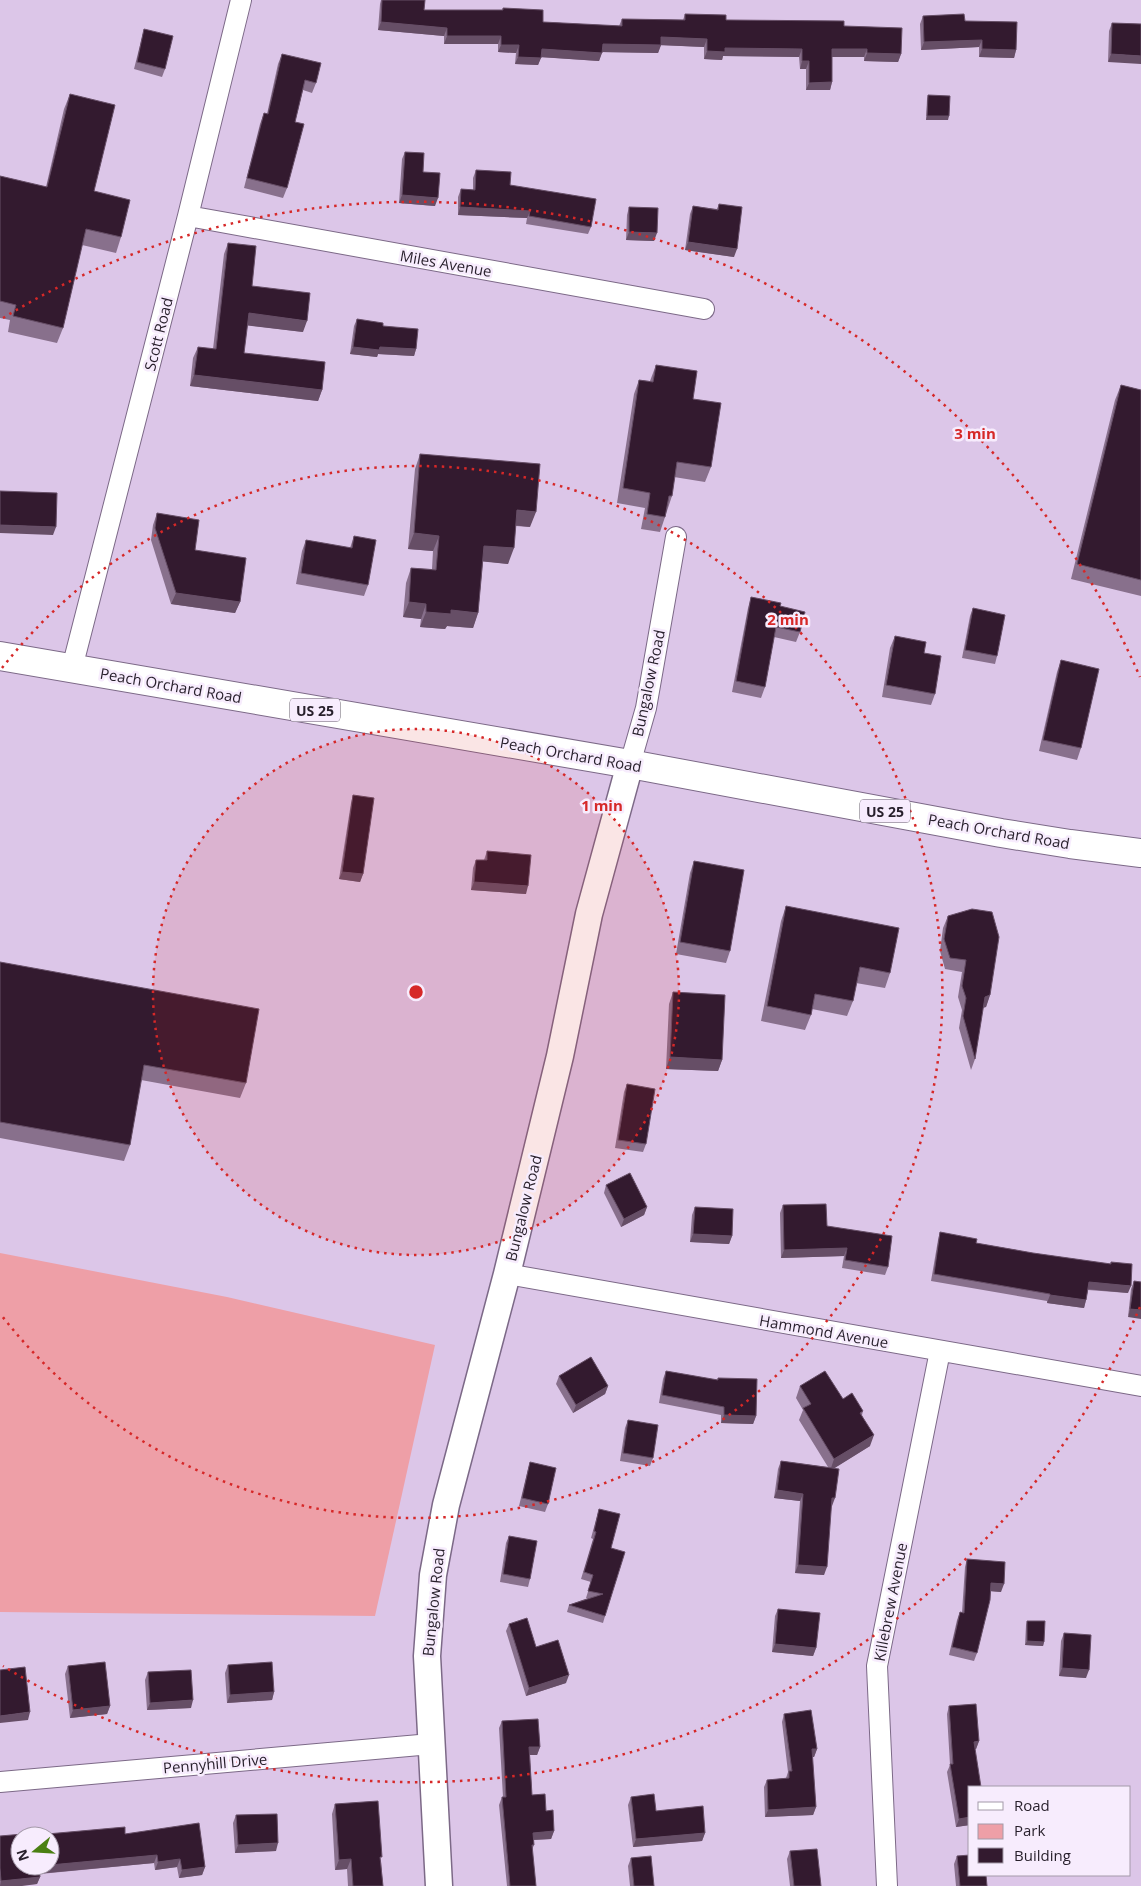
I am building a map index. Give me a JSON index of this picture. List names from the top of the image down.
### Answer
{
  "streets": {
    "main road": ["Peach Orchard Road", "US 25"],
    "street": [
      "Miles Avenue",
      "Scott Road",
      "Bungalow Road",
      "Hammond Avenue",
      "Killebrew Avenue",
      "Pennyhill Drive"
    ]
  },
  "crossings": [
    ["Miles Avenue", "Scott Road"],
    ["Scott Road", "Peach Orchard Road"],
    ["Bungalow Road", "Peach Orchard Road"],
    ["Bungalow Road", "Hammond Avenue"],
    ["Bungalow Road", "Pennyhill Drive"],
    ["Hammond Avenue", "Killebrew Avenue"]
  ],
  "legend": ["Road", "Park", "Building"],
  "north": "left",
  "rings": ["3 min", "2 min", "1 min"]
}
